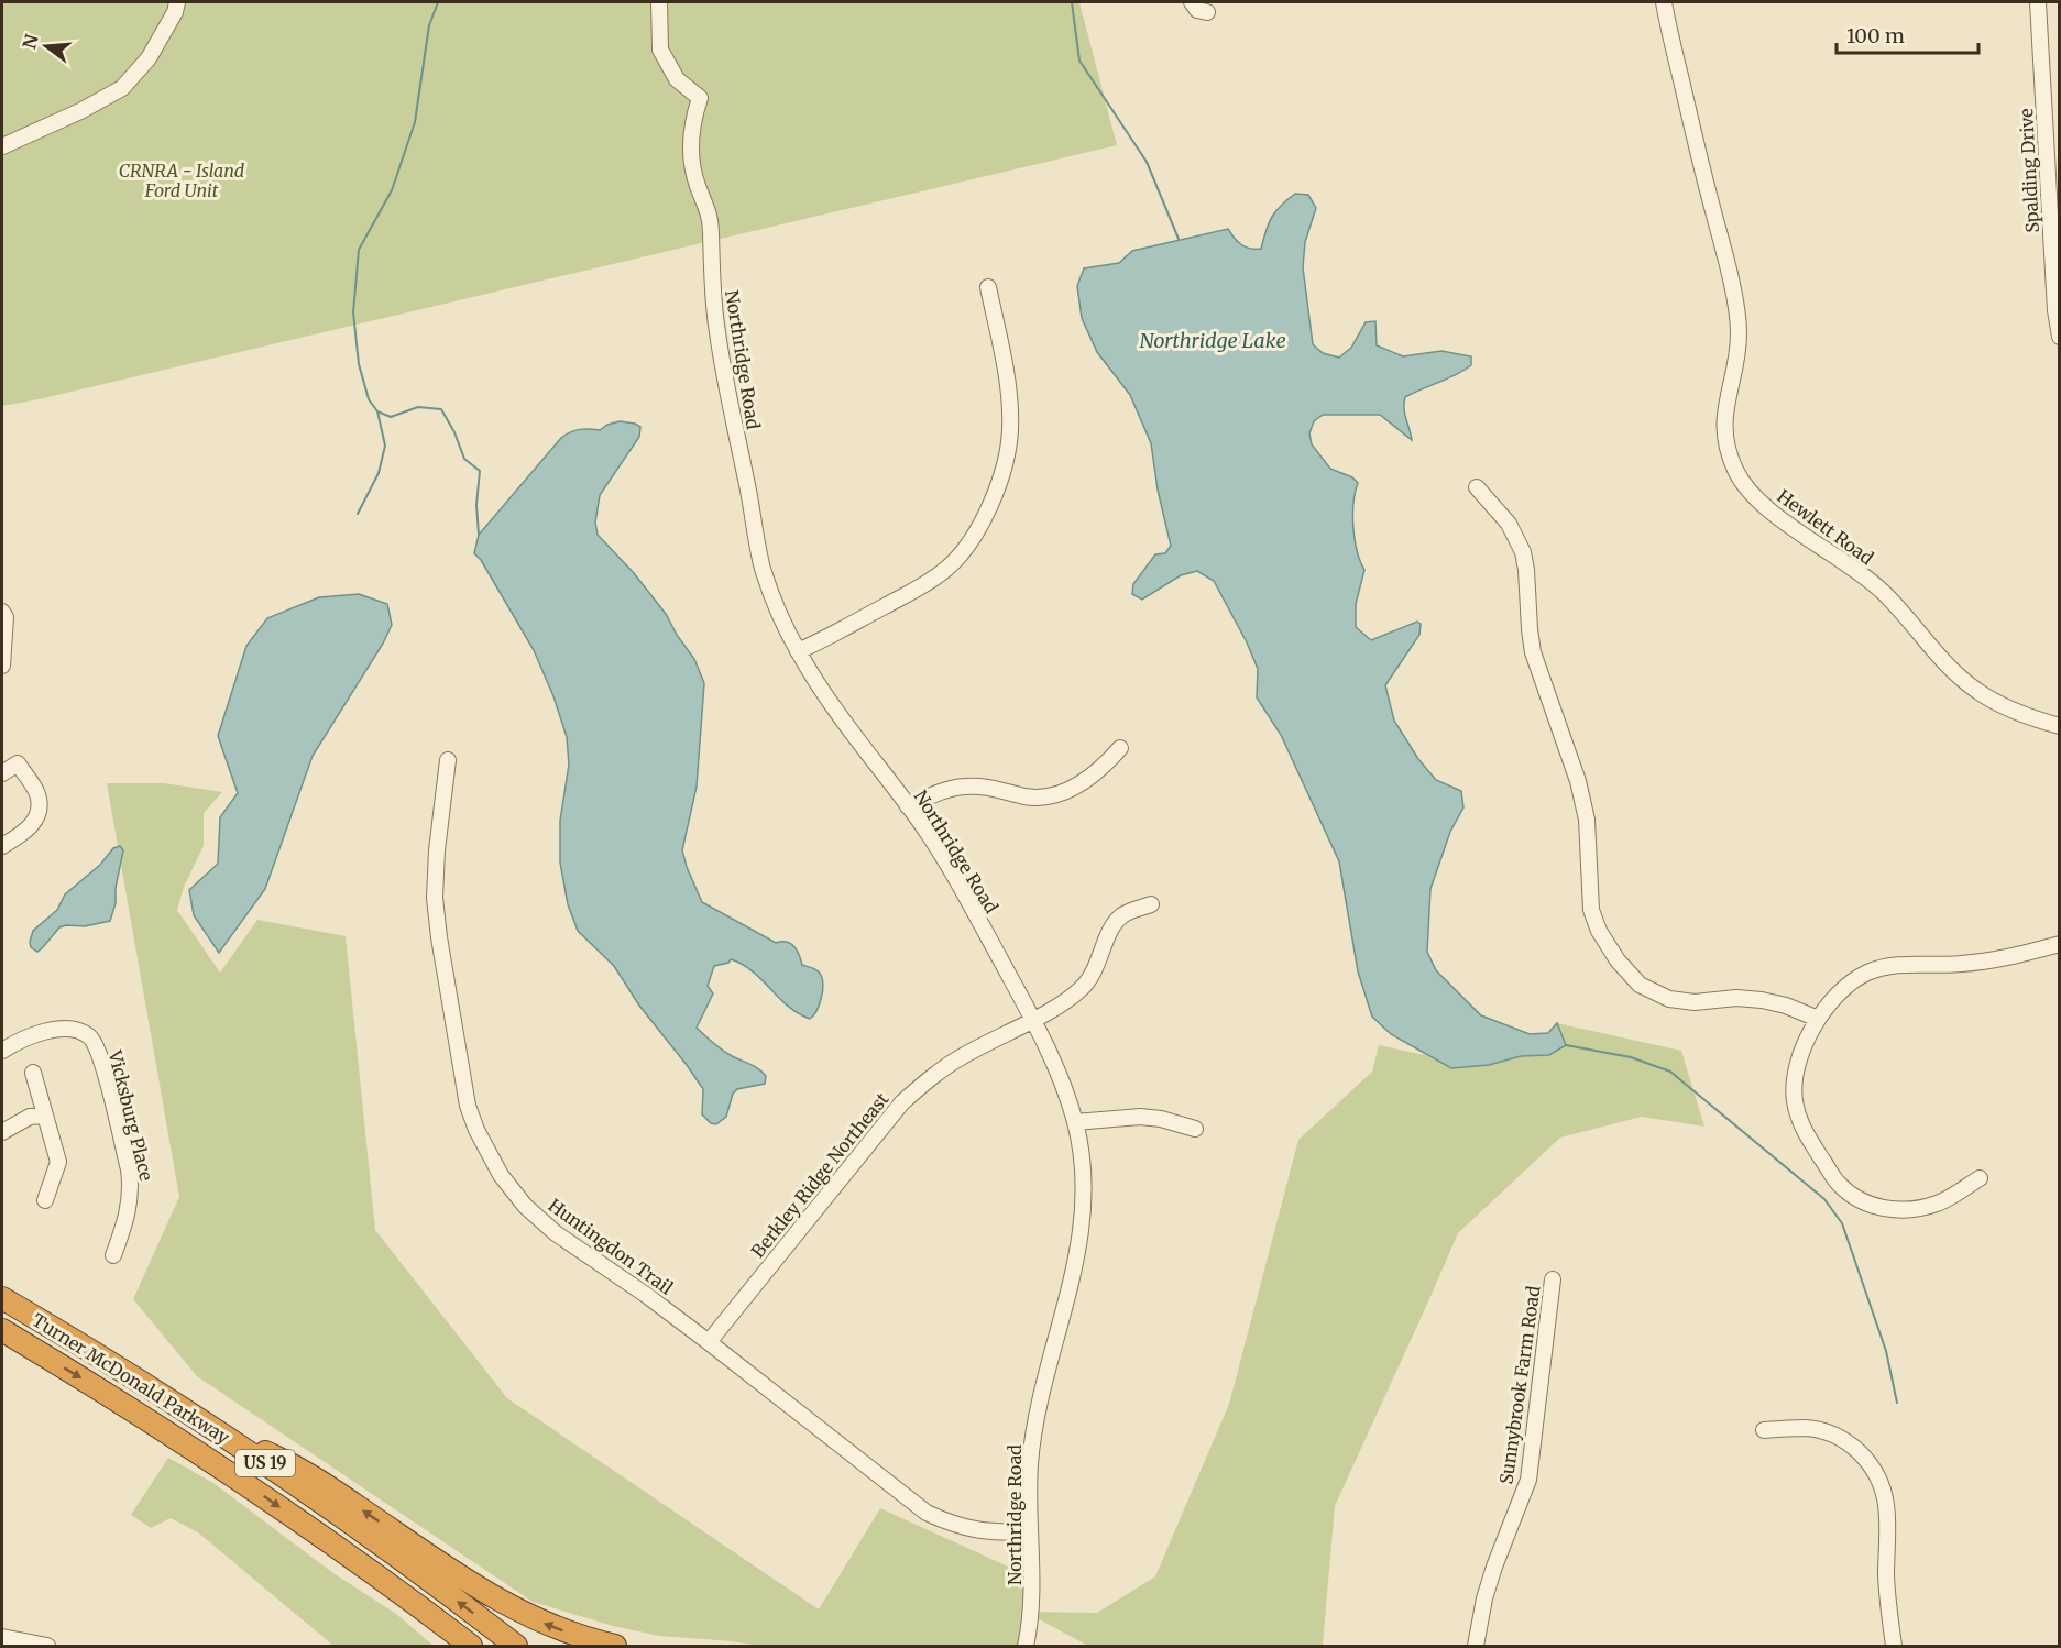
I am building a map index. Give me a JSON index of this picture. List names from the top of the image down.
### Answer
{
  "streets": {
    "highway": ["Turner McDonald Parkway", "US 19"],
    "street": [
      "Spalding Drive",
      "Northridge Road",
      "Hewlett Road",
      "Vicksburg Place",
      "Berkley Ridge Northeast",
      "Huntingdon Trail",
      "Sunnybrook Farm Road"
    ]
  },
  "crossings": [
    ["Northridge Road", "Berkley Ridge Northeast"],
    ["Northridge Road", "Huntingdon Trail"],
    ["Berkley Ridge Northeast", "Huntingdon Trail"]
  ],
  "water": ["Northridge Lake"],
  "parks": ["CRNRA - Island Ford Unit"],
  "scale_bar": "100 m",
  "north": "left"
}
